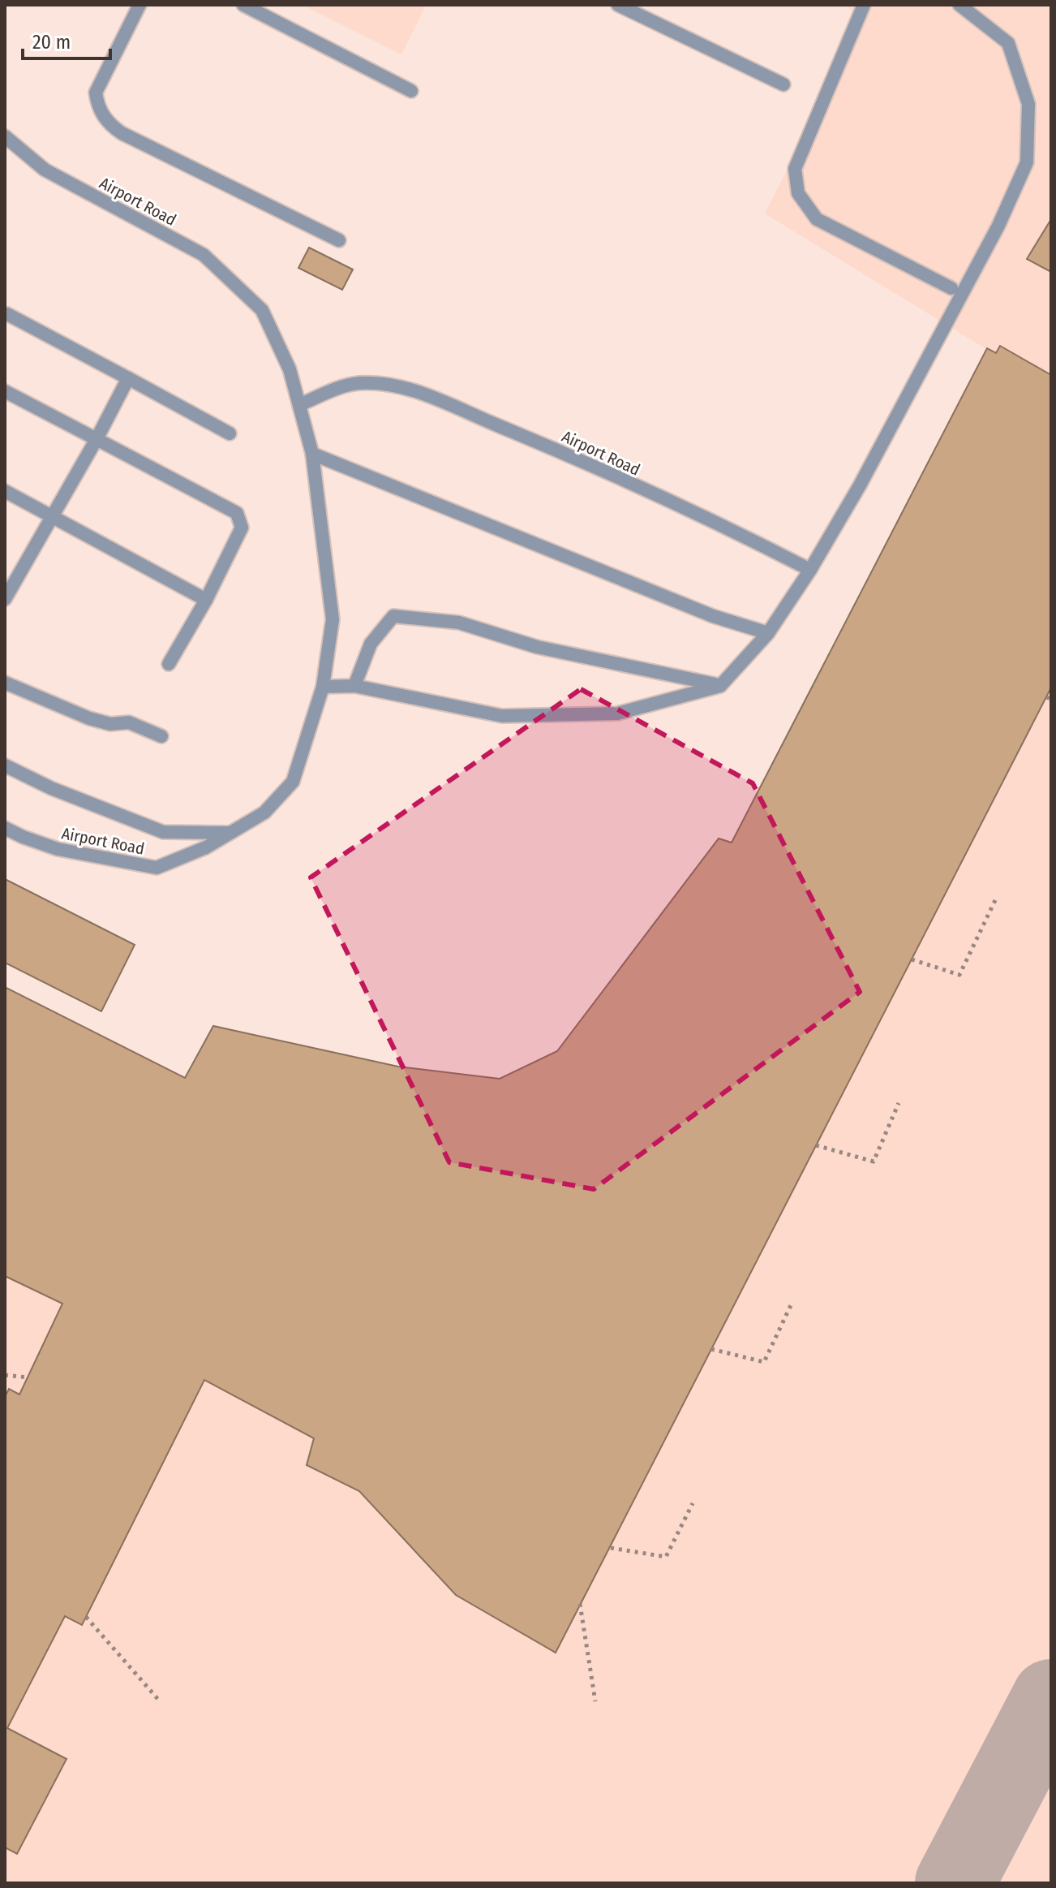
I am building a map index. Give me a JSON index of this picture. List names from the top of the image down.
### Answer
{
  "streets": {
    "lane": ["Airport Road"]
  },
  "scale_bar": "20 m"
}
